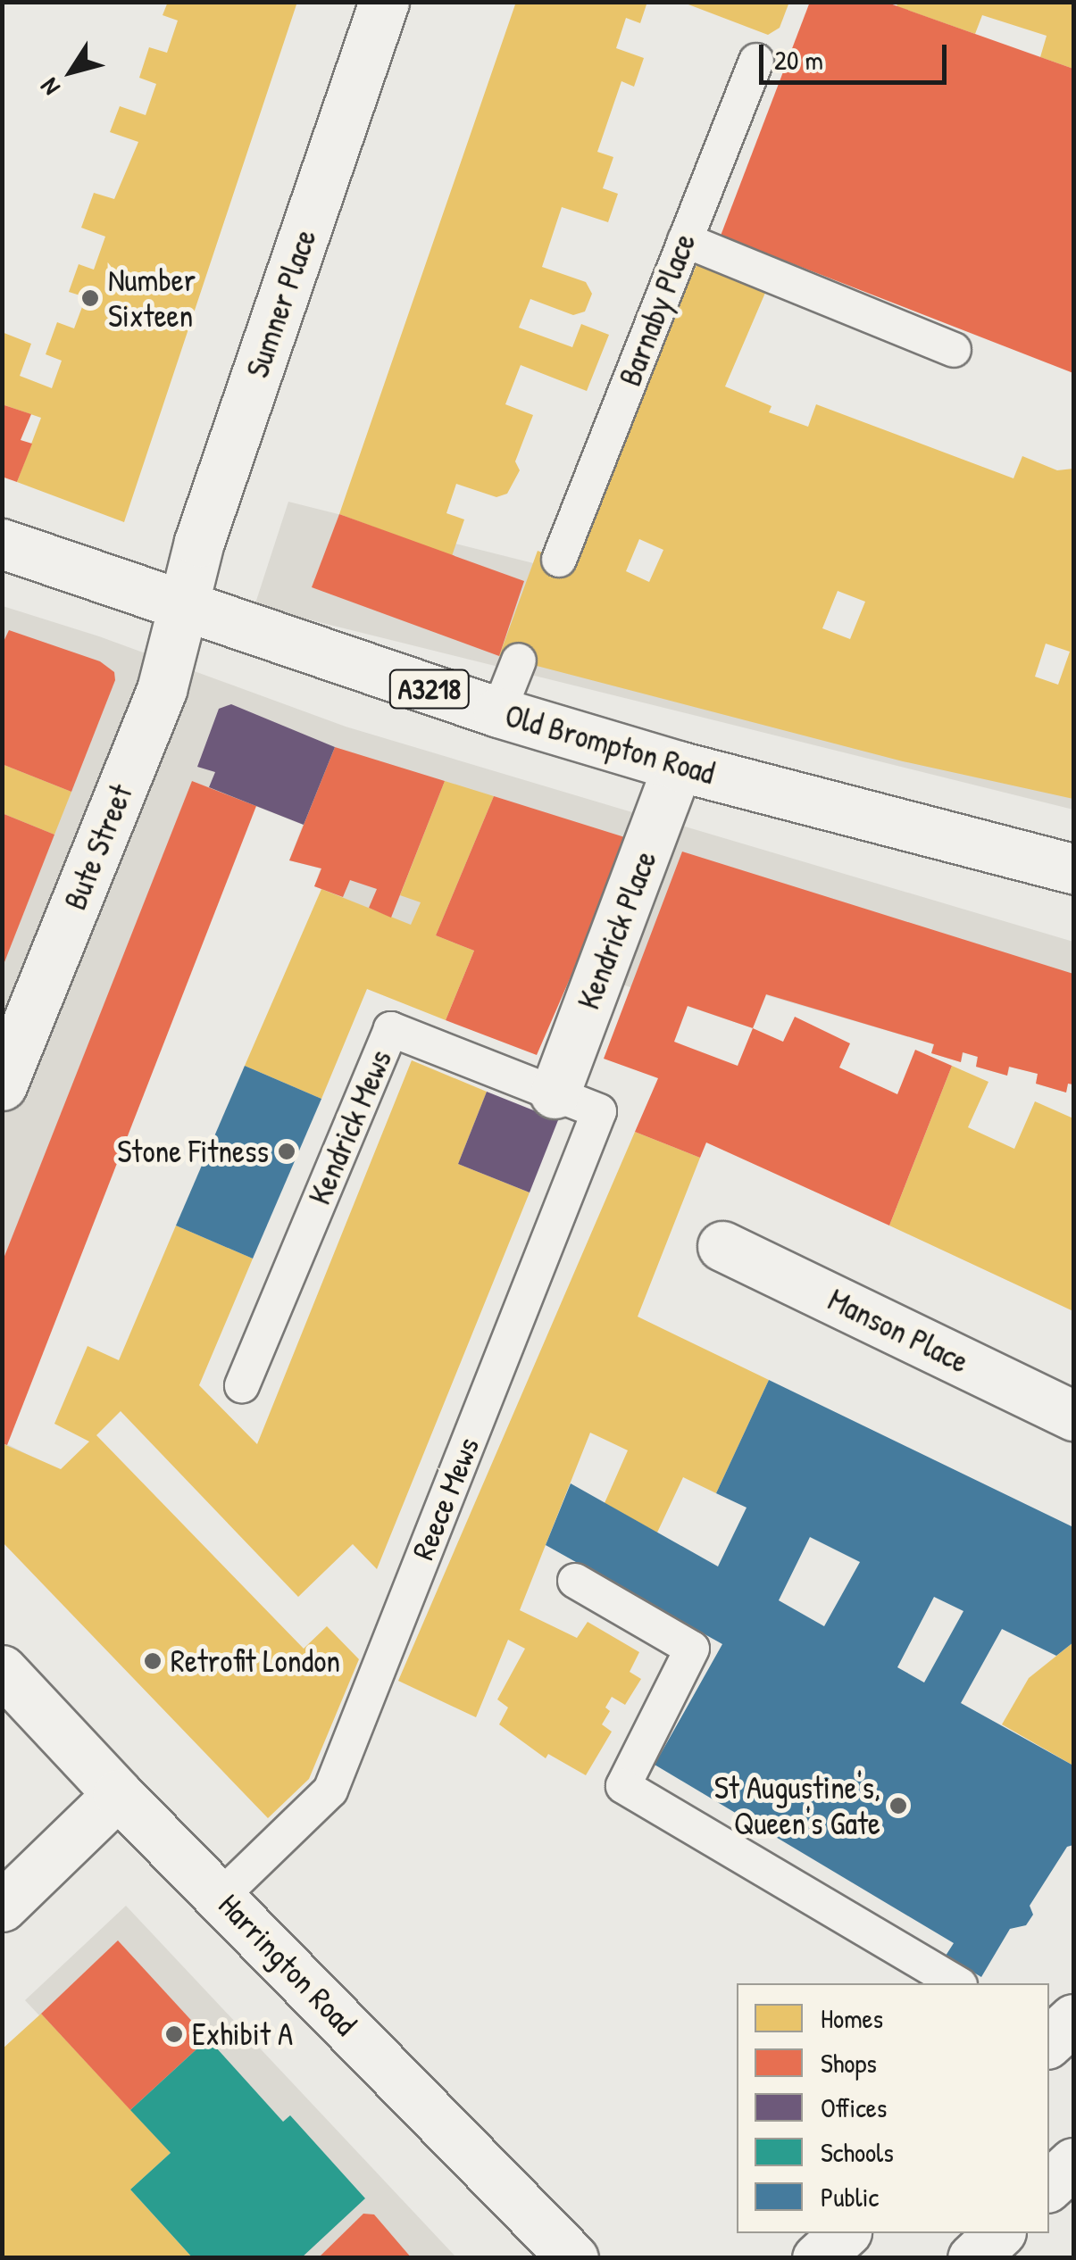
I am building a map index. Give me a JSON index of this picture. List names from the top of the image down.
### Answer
{
  "streets": {
    "street": [
      "Sumner Place",
      "A3218",
      "Old Brompton Road",
      "Bute Street",
      "Kendrick Place",
      "Manson Place",
      "Harrington Road"
    ],
    "lane": ["Barnaby Place", "Kendrick Mews", "Reece Mews"]
  },
  "crossings": [
    ["Sumner Place", "Old Brompton Road"],
    ["Sumner Place", "Bute Street"],
    ["Old Brompton Road", "Bute Street"],
    ["Old Brompton Road", "Kendrick Place"],
    ["Kendrick Place", "Kendrick Mews"],
    ["Kendrick Place", "Reece Mews"],
    ["Kendrick Mews", "Reece Mews"],
    ["Reece Mews", "Harrington Road"]
  ],
  "places": [
    "Number Sixteen",
    "Stone Fitness",
    "Retrofit London",
    "St Augustine's, Queen's Gate",
    "Exhibit A"
  ],
  "legend": [
    "Homes",
    "Shops",
    "Offices",
    "Schools",
    "Public"
  ],
  "scale_bar": "20 m",
  "north": "bottom left"
}
